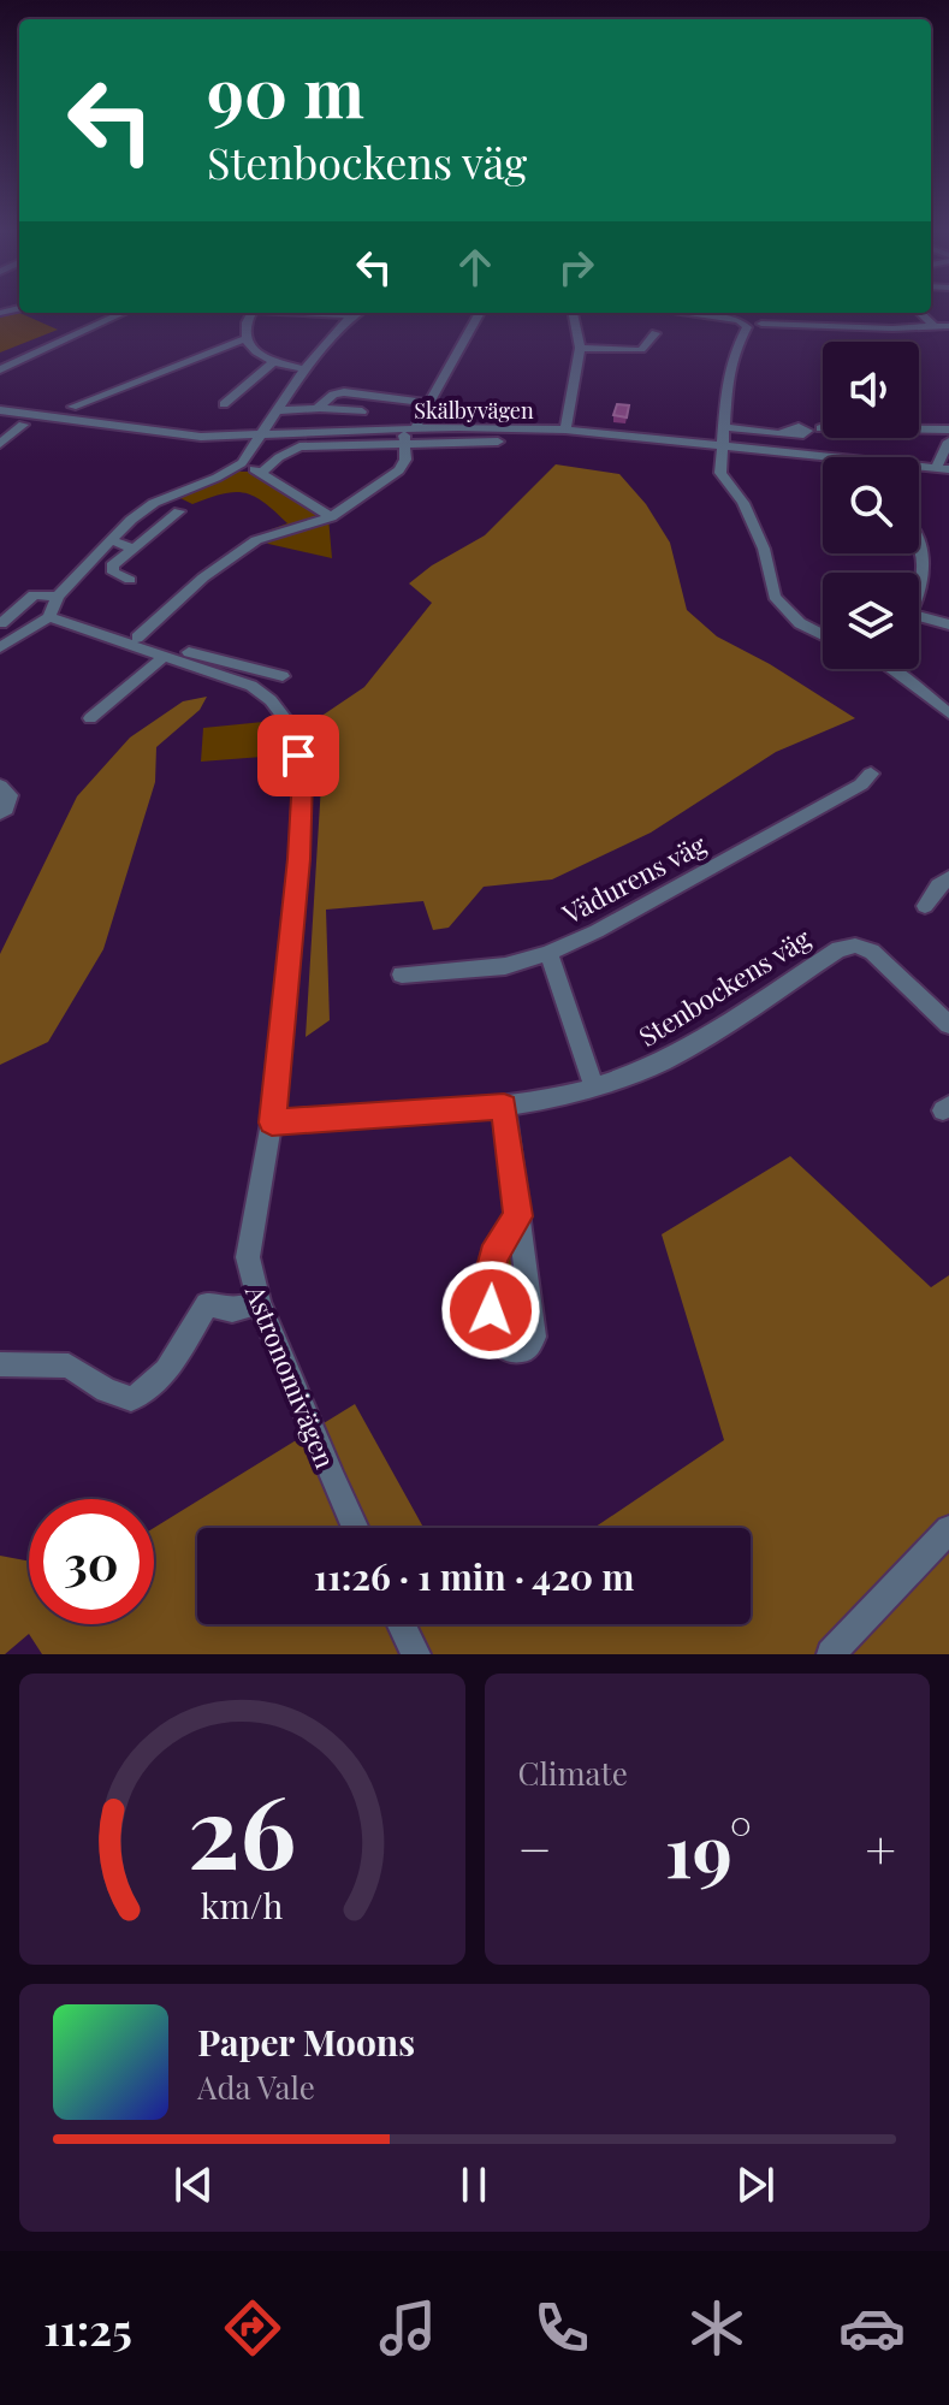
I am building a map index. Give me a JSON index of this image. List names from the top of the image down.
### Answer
{
  "streets": {
    "street": [
      "Skälbyvägen",
      "Vädurens väg",
      "Stenbockens väg",
      "Astronomivägen"
    ]
  },
  "crossings": [
    ["Stenbockens väg", "Astronomivägen"]
  ],
  "page": {
    "turn": ["90 m", "Stenbockens väg"],
    "limit": "30",
    "trip": "11:26 · 1 min · 420 m",
    "tile": "Climate",
    "heat": ["−", "19°", "+"],
    "song": ["Paper Moons", "Ada Vale"],
    "tabs": "11:25",
    "gauge": ["26", "km/h"]
  }
}
